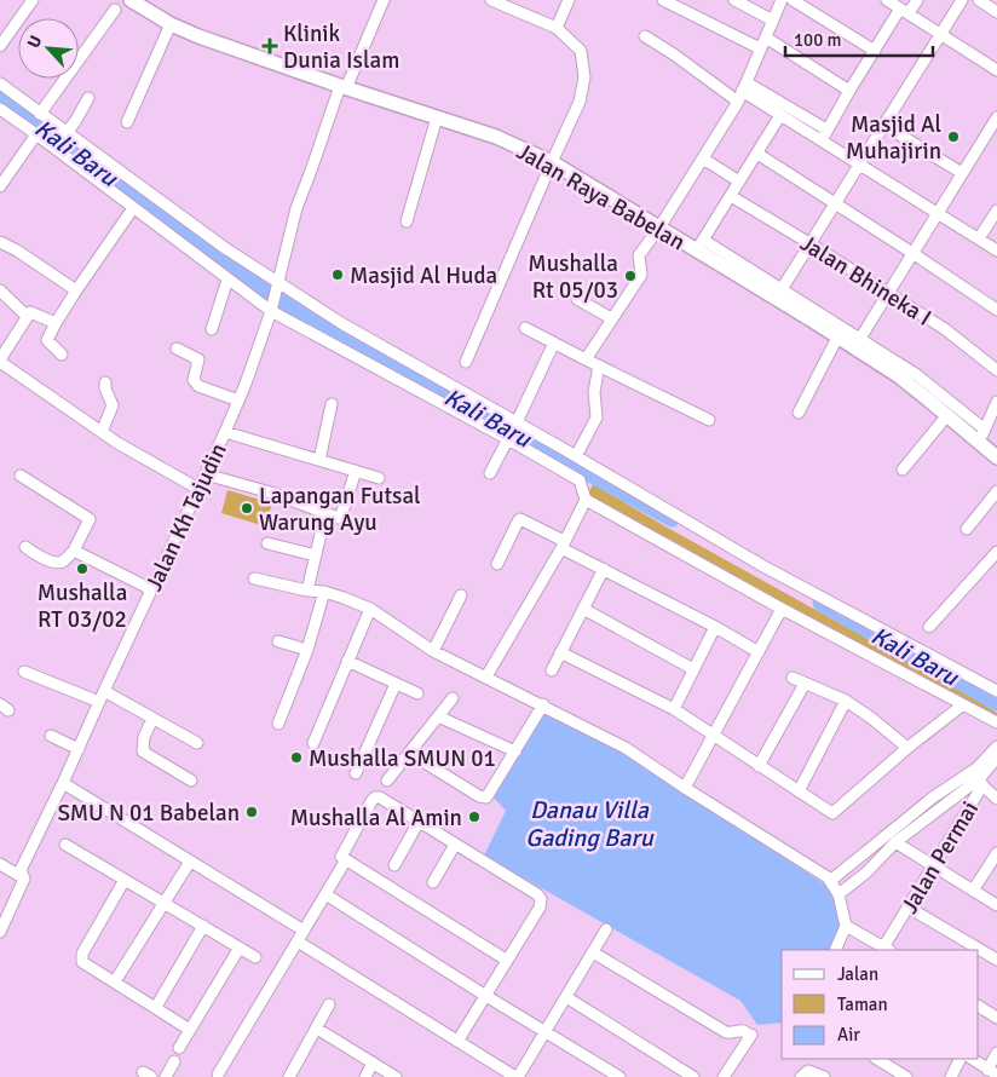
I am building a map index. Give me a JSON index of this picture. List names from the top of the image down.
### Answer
{
  "streets": {
    "main road": ["Jalan Raya Babelan"],
    "street": ["Jalan Bhineka I", "Jalan Kh Tajudin", "Jalan Permai"]
  },
  "crossings": [
    ["Jalan Raya Babelan", "Jalan Kh Tajudin"]
  ],
  "water": ["Kali Baru", "Danau Villa Gading Baru"],
  "places": {
    "health": ["Klinik Dunia Islam"],
    "other": [
      "Masjid Al Muhajirin",
      "Masjid Al Huda",
      "Mushalla Rt 05/03",
      "Lapangan Futsal Warung Ayu",
      "Mushalla RT 03/02",
      "Mushalla SMUN 01",
      "SMU N 01 Babelan",
      "Mushalla Al Amin"
    ]
  },
  "legend": ["Jalan", "Taman", "Air"],
  "scale_bar": "100 m",
  "north": "top left"
}
